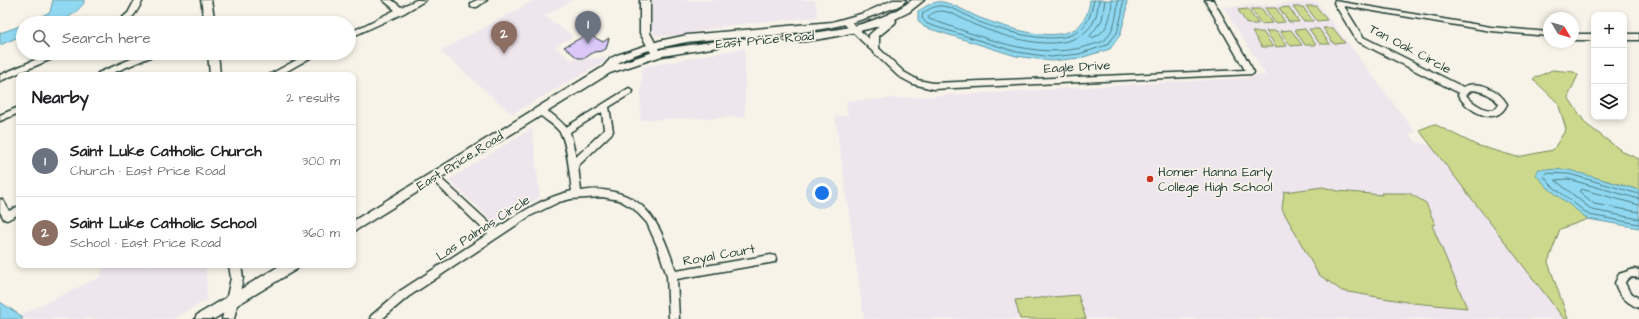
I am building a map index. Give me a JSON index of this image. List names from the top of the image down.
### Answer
{
  "streets": {
    "main road": ["East Price Road"],
    "street": [
      "Tan Oak Circle",
      "Eagle Drive",
      "Las Palmas Circle",
      "Royal Court"
    ]
  },
  "crossings": [
    ["East Price Road", "Eagle Drive"],
    ["Las Palmas Circle", "Royal Court"]
  ],
  "places": ["Homer Hanna Early College High School"],
  "north": "bottom right",
  "page": {
    "pins": ["1", "2"],
    "map_buttons": ["+", "−"],
    "search": "Search here",
    "heading": ["Nearby", "2 results"],
    "list": [
      {
        "mark": "1",
        "name": "Saint Luke Catholic Church",
        "note": "Church · East Price Road",
        "value": "300 m"
      },
      {
        "mark": "2",
        "name": "Saint Luke Catholic School",
        "note": "School · East Price Road",
        "value": "360 m"
      }
    ]
  }
}
